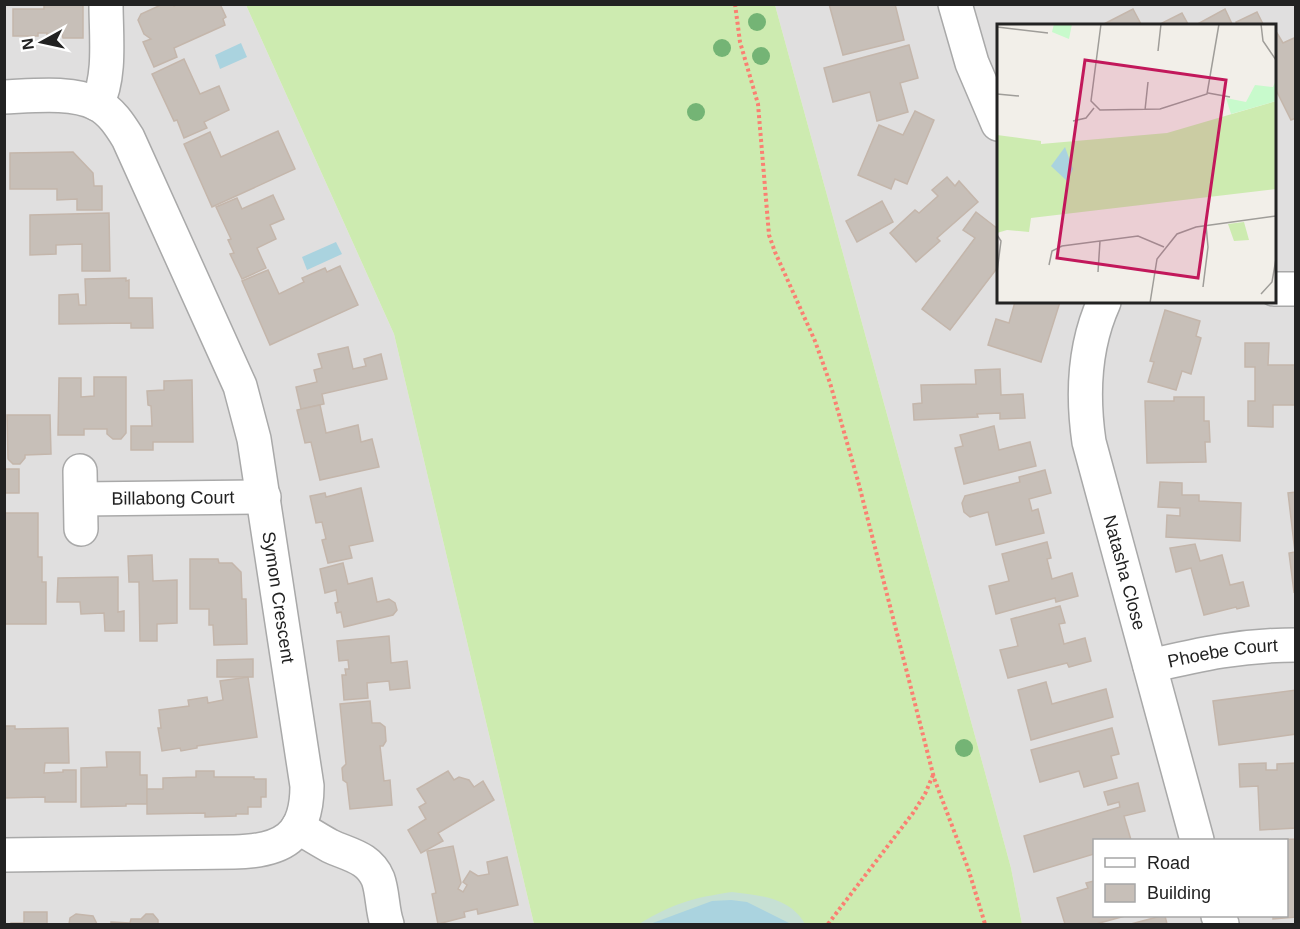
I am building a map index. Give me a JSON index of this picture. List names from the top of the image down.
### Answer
{
  "streets": {
    "street": [
      "Billabong Court",
      "Natasha Close",
      "Symon Crescent",
      "Phoebe Court"
    ]
  },
  "crossings": [
    ["Billabong Court", "Symon Crescent"],
    ["Natasha Close", "Phoebe Court"]
  ],
  "legend": ["Road", "Building"],
  "north": "left"
}
